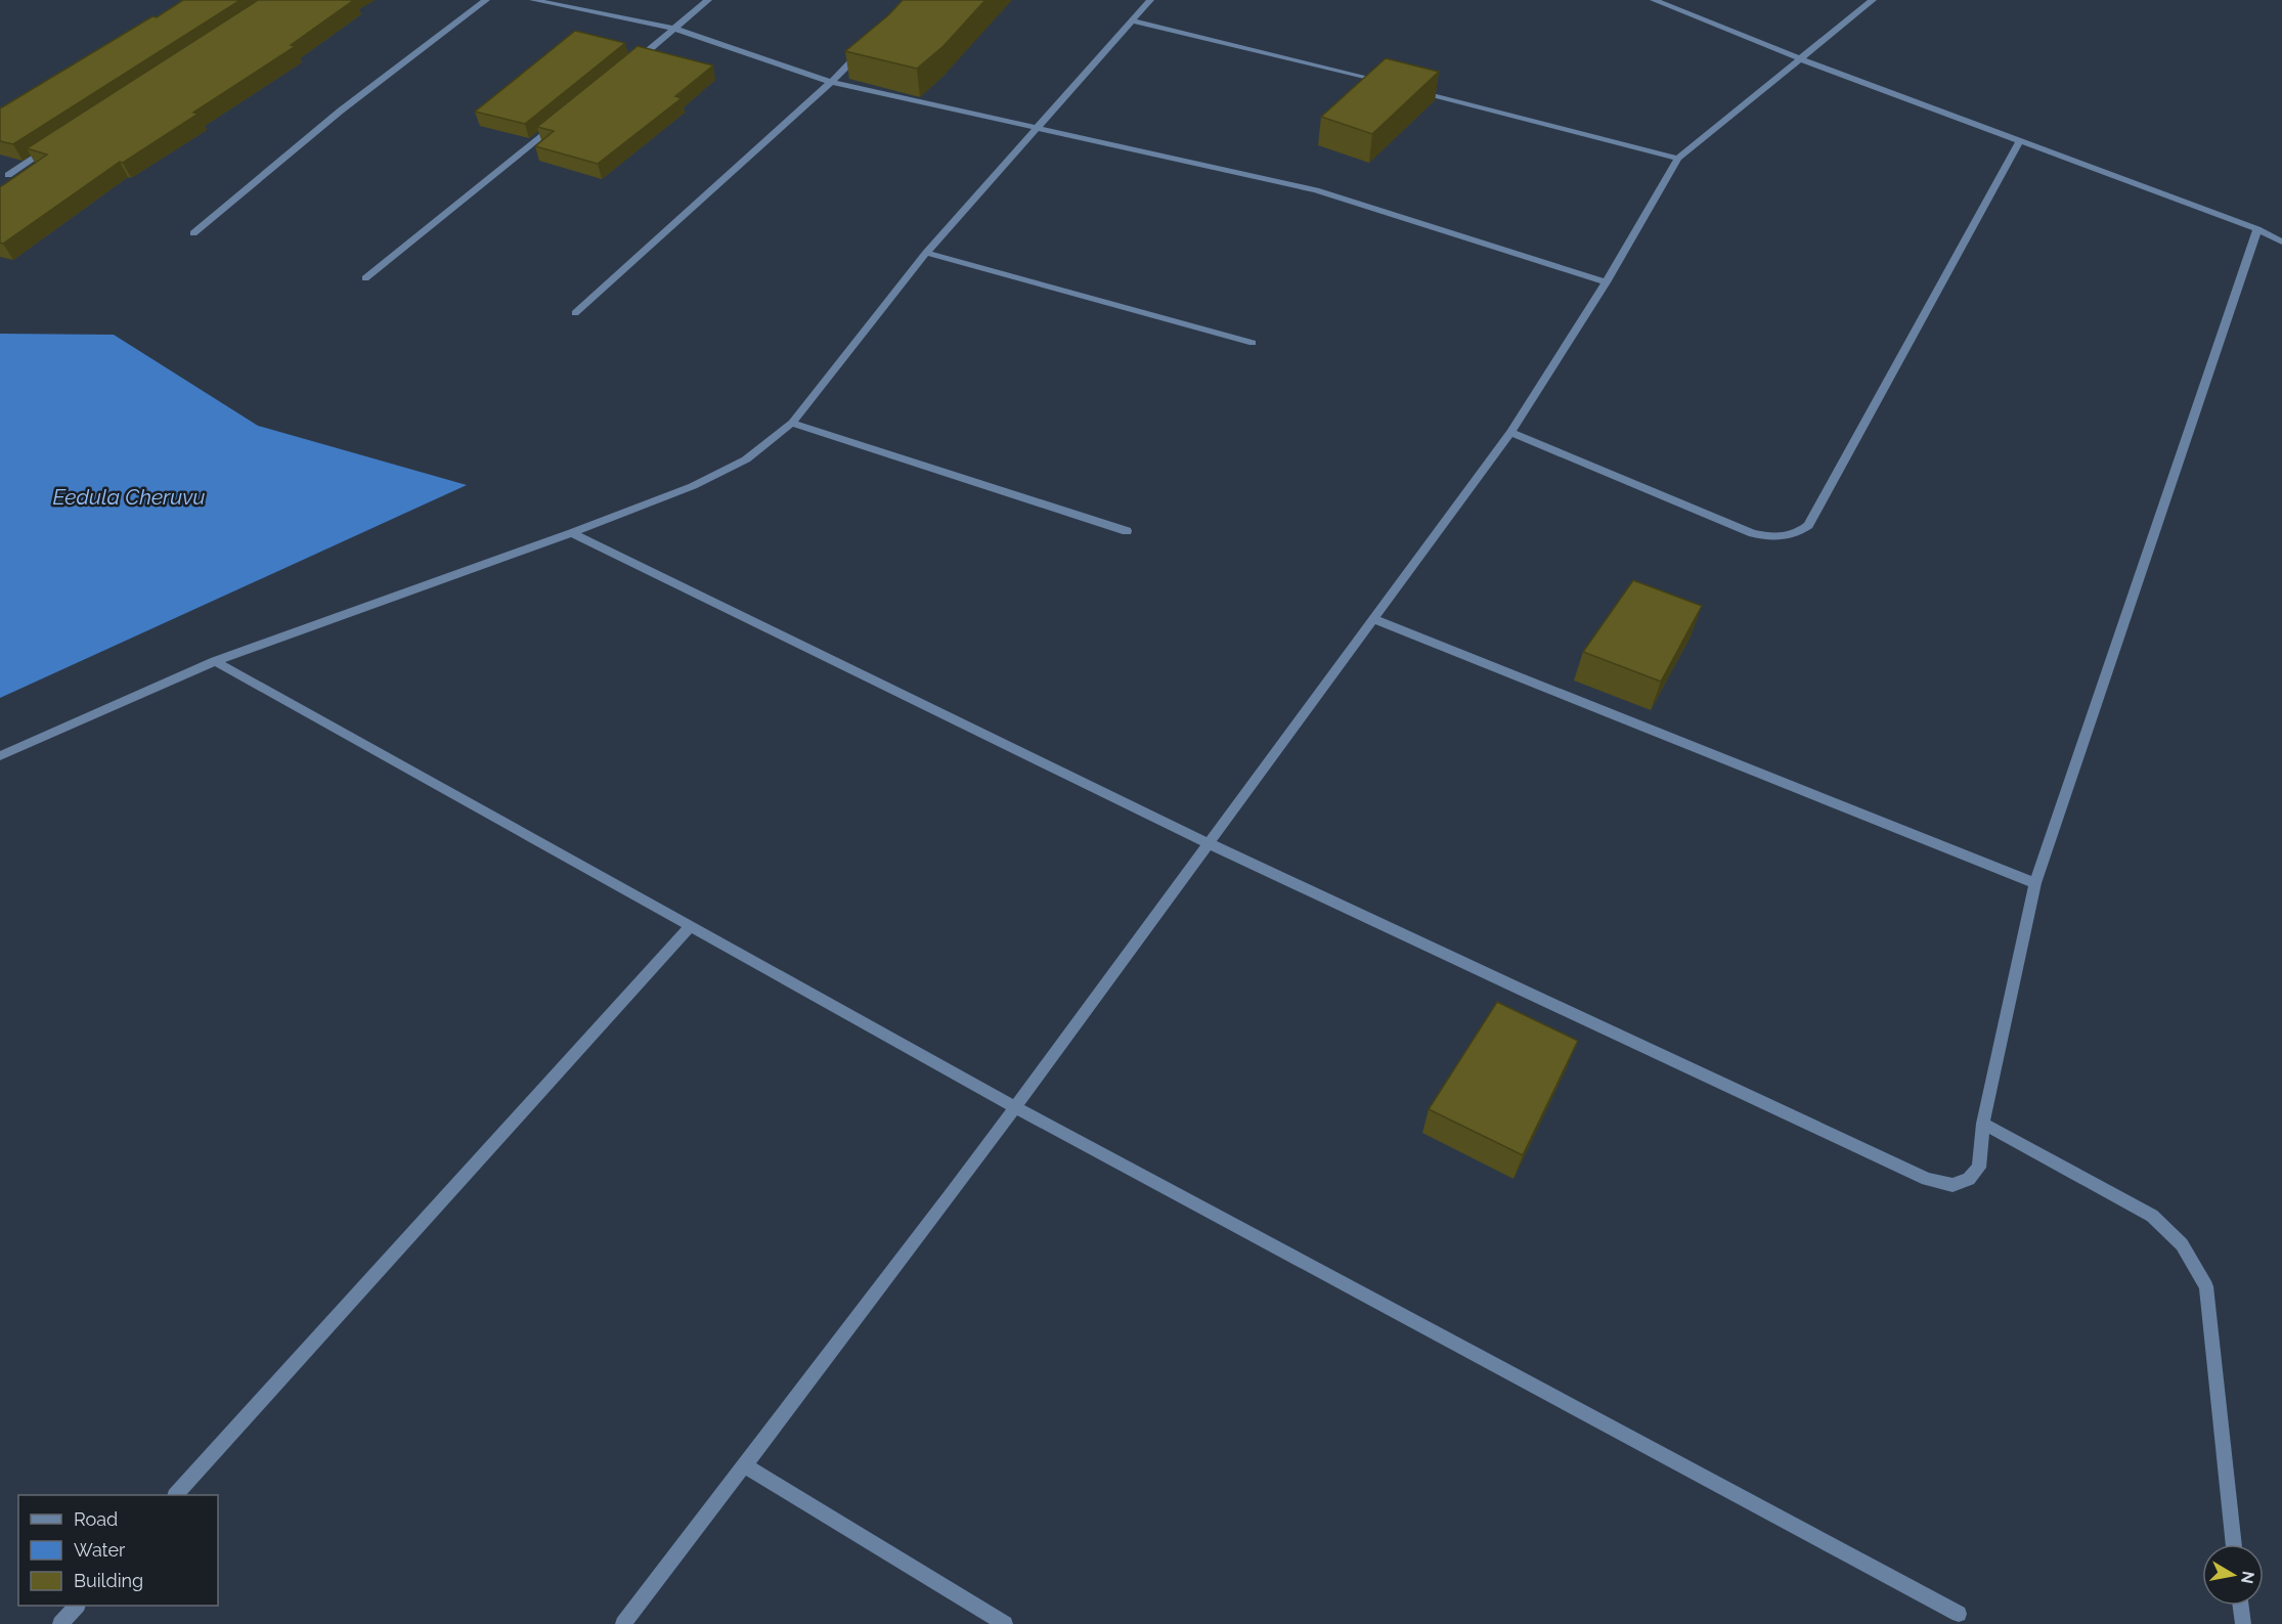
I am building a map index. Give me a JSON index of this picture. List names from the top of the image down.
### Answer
{
  "water": ["Eedula Cheruvu"],
  "legend": ["Road", "Water", "Building"],
  "north": "right"
}
